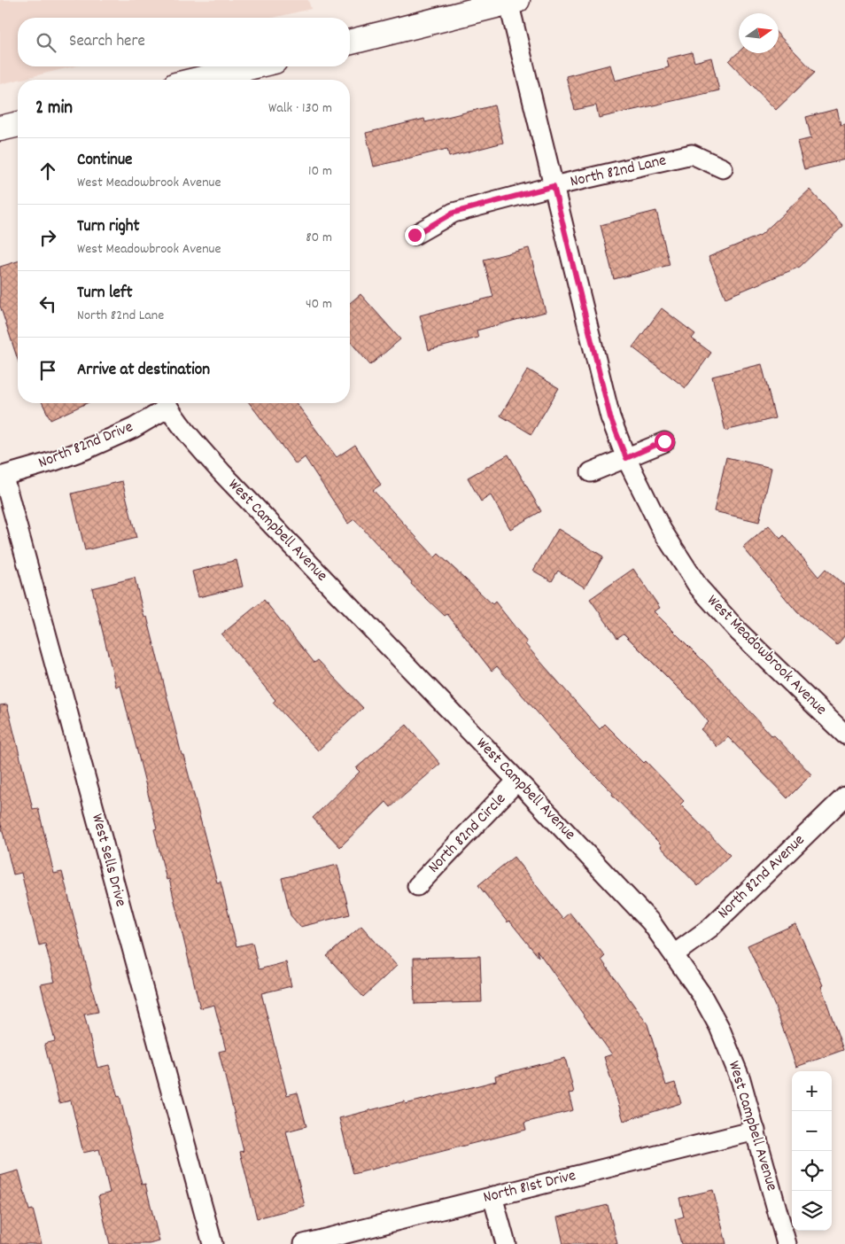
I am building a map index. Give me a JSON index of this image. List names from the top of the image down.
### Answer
{
  "streets": {
    "street": [
      "North 82nd Lane",
      "North 82nd Drive",
      "West Campbell Avenue",
      "West Meadowbrook Avenue",
      "North 82nd Circle",
      "West Sells Drive",
      "North 82nd Avenue",
      "North 81st Drive"
    ]
  },
  "crossings": [
    ["North 82nd Lane", "West Meadowbrook Avenue"],
    ["North 82nd Drive", "West Sells Drive"],
    ["West Campbell Avenue", "North 82nd Circle"],
    ["West Campbell Avenue", "North 82nd Avenue"],
    ["West Campbell Avenue", "North 81st Drive"]
  ],
  "north": "right",
  "page": {
    "search": "Search here",
    "heading": ["2 min", "Walk · 130 m"],
    "list": [
      ["Continue", "West Meadowbrook Avenue", "10 m"],
      ["Turn right", "West Meadowbrook Avenue", "80 m"],
      ["Turn left", "North 82nd Lane", "40 m"],
      "Arrive at destination"
    ],
    "map_buttons": ["+", "−"]
  }
}
